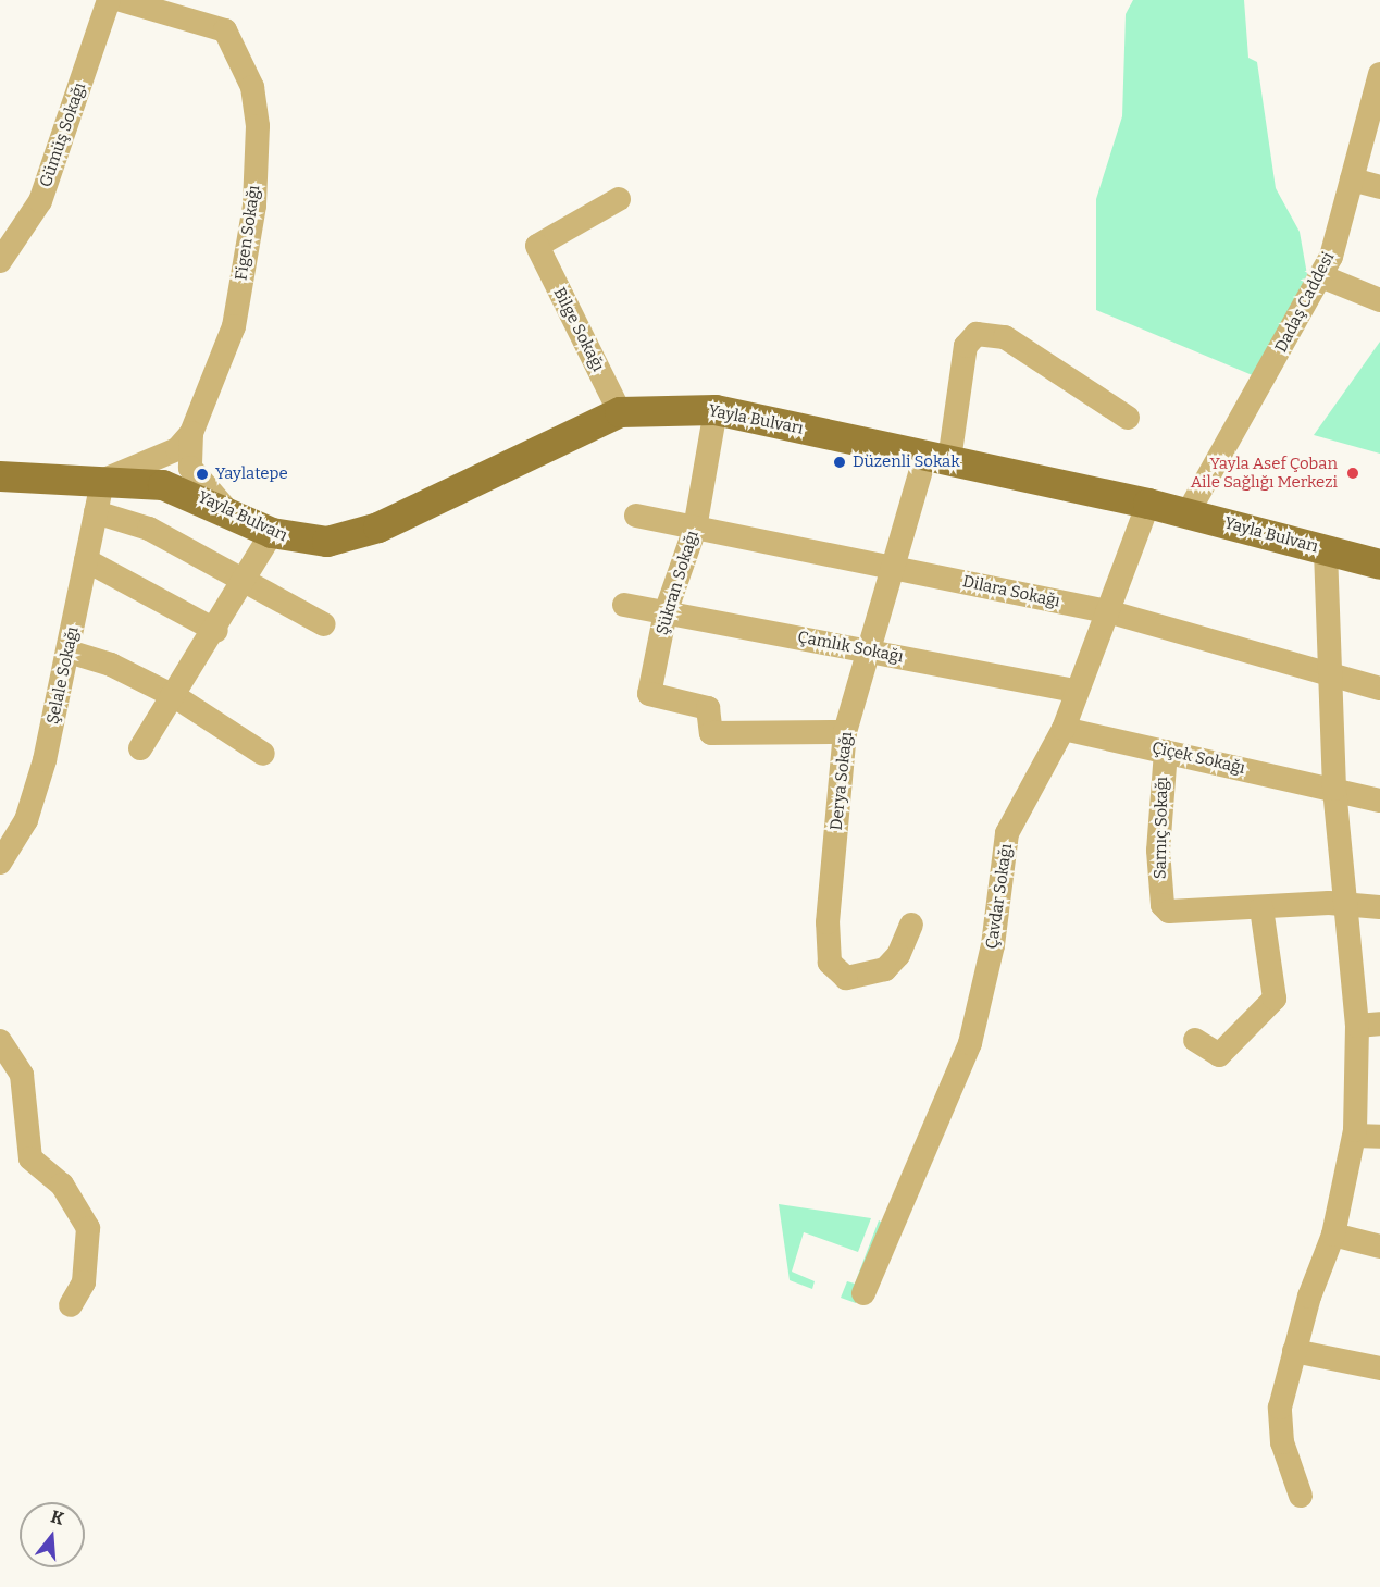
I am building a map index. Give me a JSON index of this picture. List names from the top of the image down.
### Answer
{
  "streets": {
    "main road": ["Yayla Bulvarı"],
    "street": [
      "Gümüş Sokağı",
      "Figen Sokağı",
      "Dadaş Caddesi",
      "Bilge Sokağı",
      "Şükran Sokağı",
      "Dilara Sokağı",
      "Çamlık Sokağı",
      "Şelale Sokağı",
      "Çiçek Sokağı",
      "Derya Sokağı",
      "Sarnıç Sokağı",
      "Çavdar Sokağı"
    ]
  },
  "crossings": [
    ["Dadaş Caddesi", "Yayla Bulvarı"],
    ["Bilge Sokağı", "Yayla Bulvarı"],
    ["Yayla Bulvarı", "Şükran Sokağı"],
    ["Yayla Bulvarı", "Şelale Sokağı"],
    ["Yayla Bulvarı", "Derya Sokağı"],
    ["Yayla Bulvarı", "Çavdar Sokağı"],
    ["Şükran Sokağı", "Dilara Sokağı"],
    ["Şükran Sokağı", "Çamlık Sokağı"],
    ["Şükran Sokağı", "Derya Sokağı"],
    ["Dilara Sokağı", "Derya Sokağı"],
    ["Dilara Sokağı", "Çavdar Sokağı"],
    ["Çamlık Sokağı", "Derya Sokağı"],
    ["Çamlık Sokağı", "Çavdar Sokağı"],
    ["Çiçek Sokağı", "Sarnıç Sokağı"],
    ["Çiçek Sokağı", "Çavdar Sokağı"]
  ],
  "places": ["Düzenli Sokak", "Yayla Asef Çoban Aile Sağlığı Merkezi", "Yaylatepe"],
  "north": "top"
}
